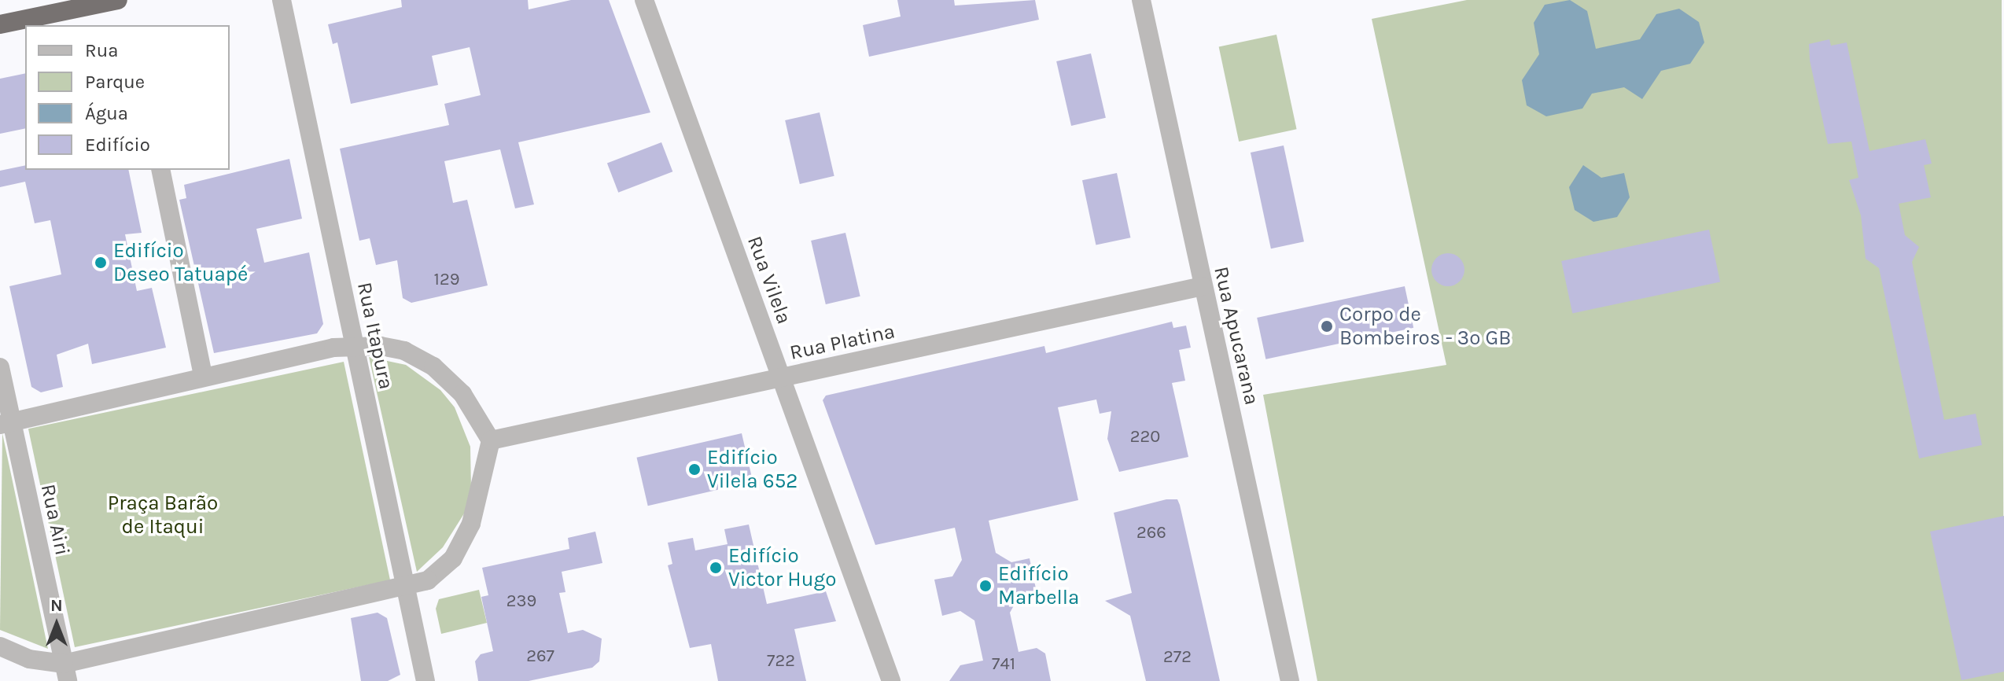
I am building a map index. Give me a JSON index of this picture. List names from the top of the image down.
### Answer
{
  "streets": {
    "street": [
      "Rua Vilela",
      "Rua Itapura",
      "Rua Apucarana",
      "Rua Platina",
      "Rua Airi"
    ]
  },
  "crossings": [
    ["Rua Vilela", "Rua Platina"],
    ["Rua Apucarana", "Rua Platina"]
  ],
  "parks": ["Praça Barão de Itaqui"],
  "places": [
    "Edifício Deseo Tatuapé",
    "Corpo de Bombeiros - 3º GB",
    "Edifício Vilela 652",
    "Edifício Victor Hugo",
    "Edifício Marbella"
  ],
  "house_numbers": [
    "129",
    "220",
    "266",
    "239",
    "267",
    "272",
    "722",
    "741"
  ],
  "legend": [
    "Rua",
    "Parque",
    "Água",
    "Edifício"
  ],
  "north": "top"
}
